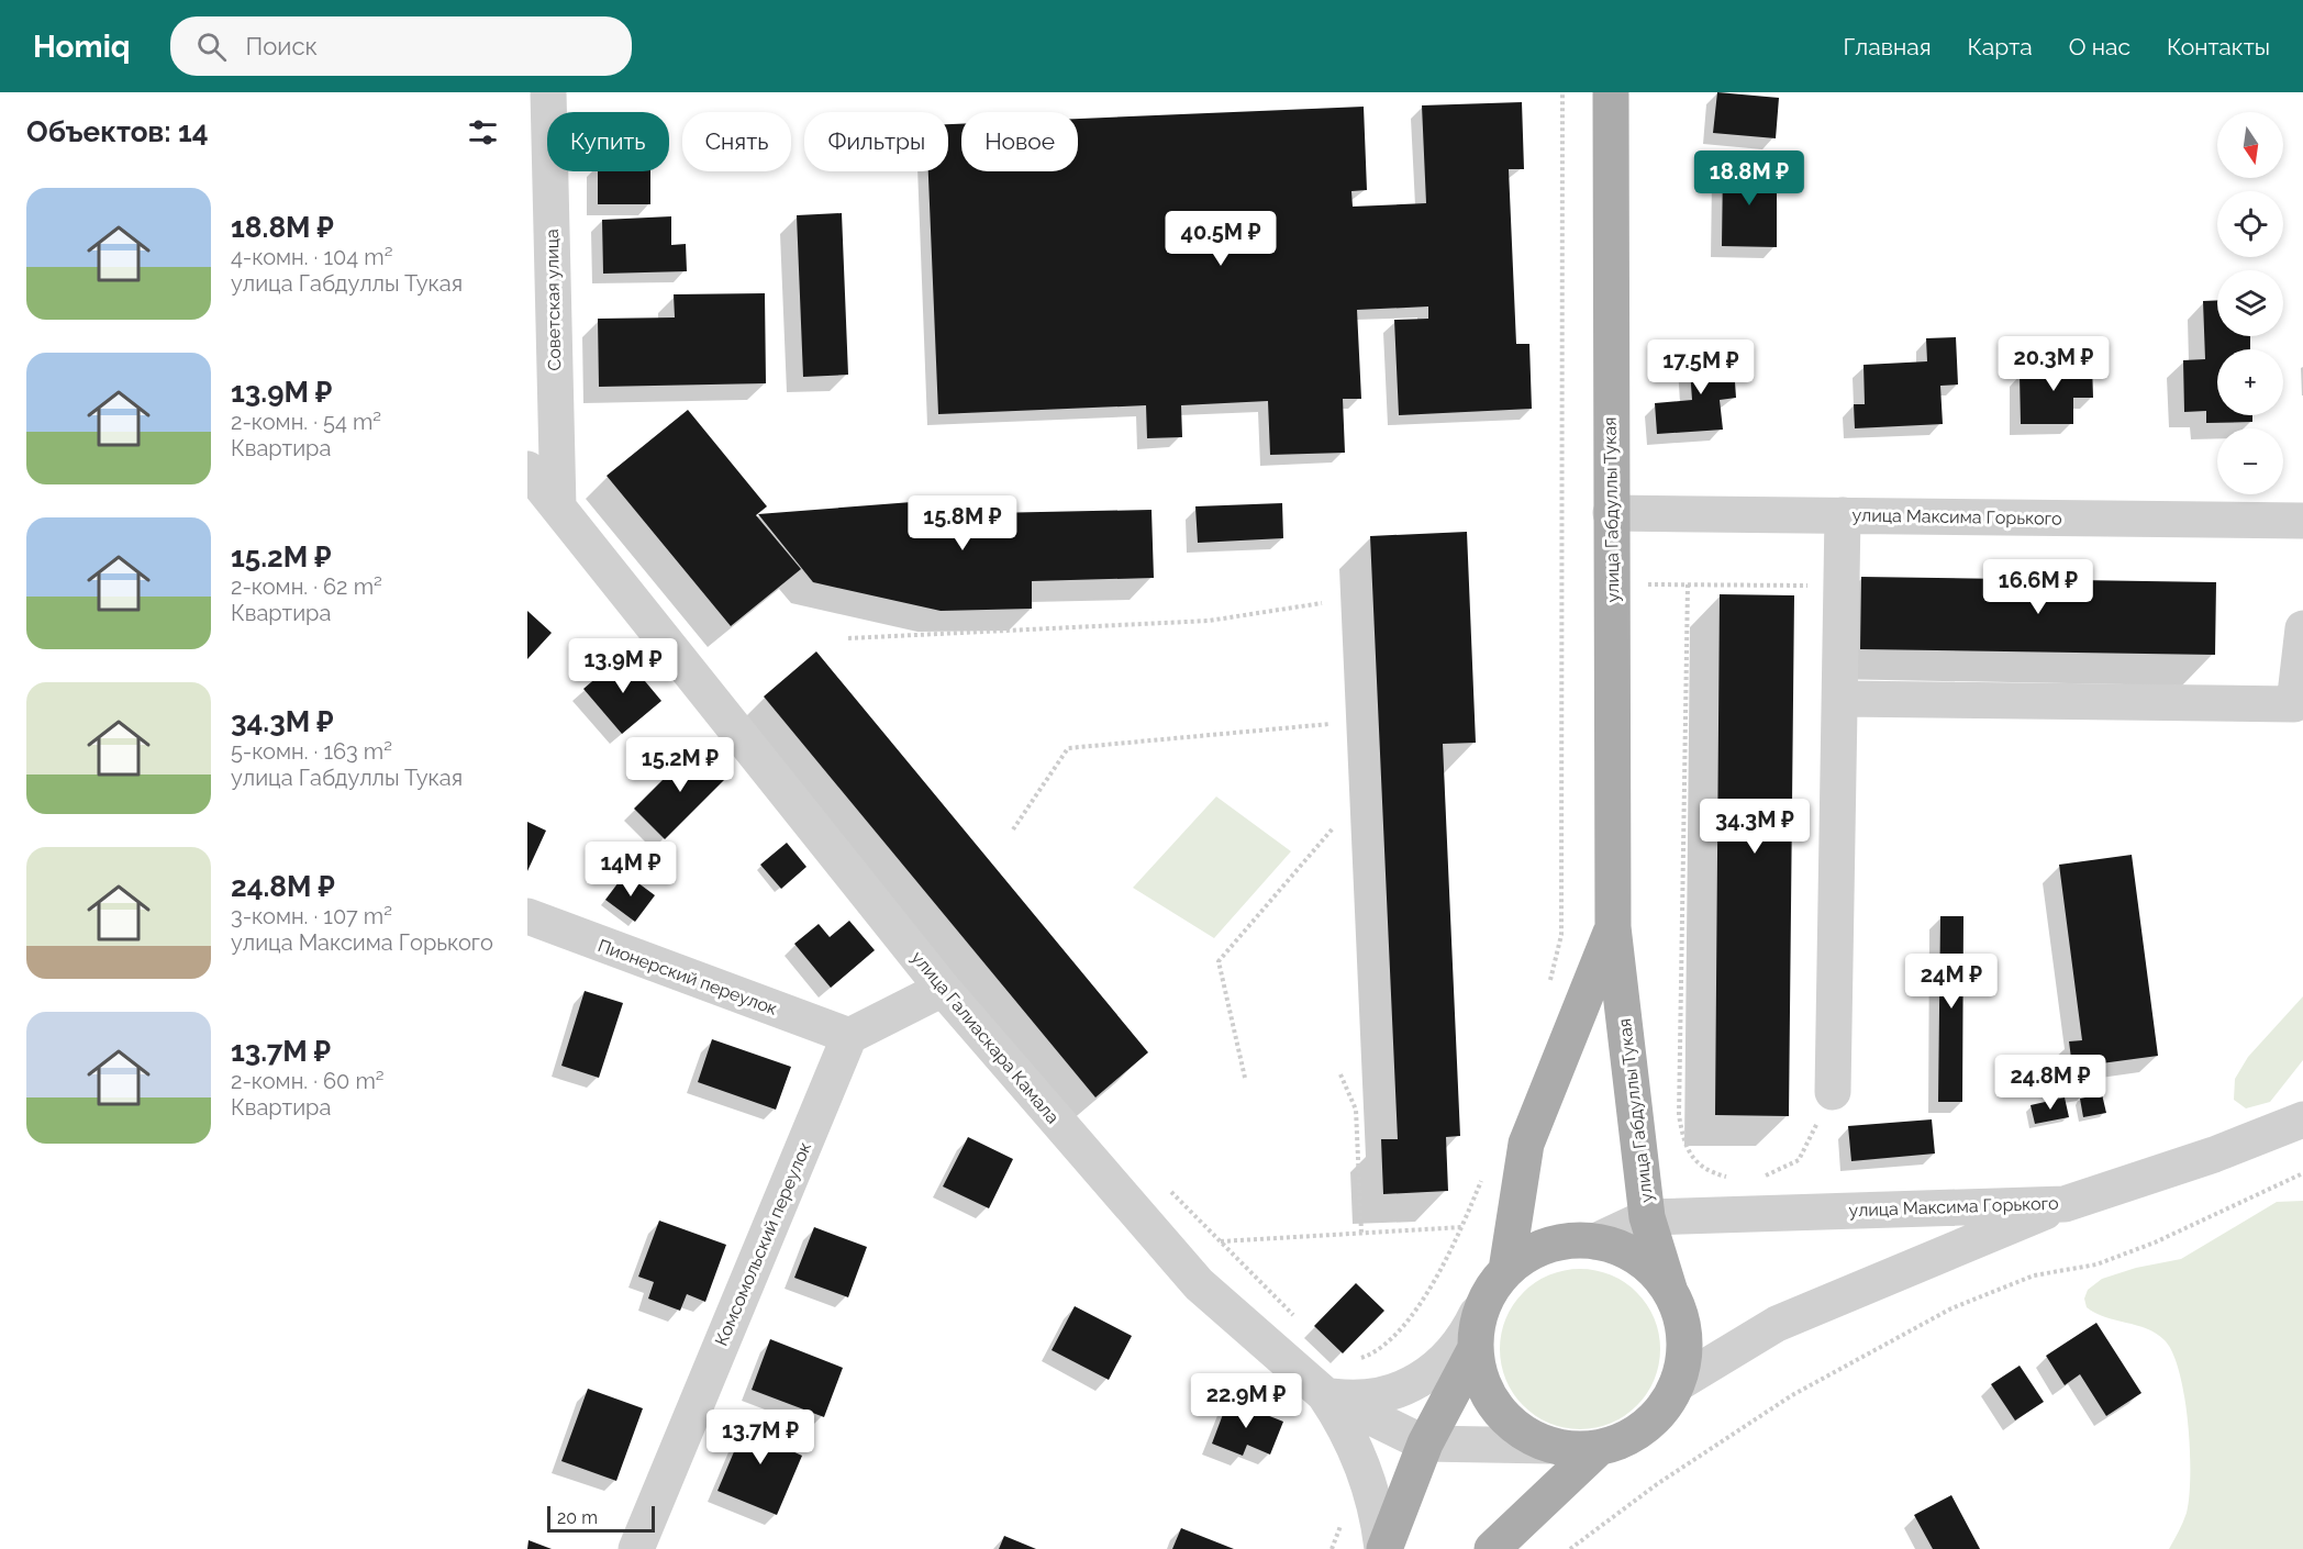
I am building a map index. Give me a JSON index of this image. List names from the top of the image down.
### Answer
{
  "streets": {
    "main road": ["улица Габдуллы Тукая", "улица Максима Горького"],
    "street": [
      "Советская улица",
      "Пионерский переулок",
      "улица Галиаскара Камала",
      "Комсомольский переулок"
    ]
  },
  "crossings": [
    ["Советская улица", "улица Галиаскара Камала"],
    ["улица Габдуллы Тукая", "улица Максима Горького"],
    ["улица Габдуллы Тукая", "улица Галиаскара Камала"],
    ["улица Максима Горького", "улица Галиаскара Камала"],
    ["Пионерский переулок", "Комсомольский переулок"]
  ],
  "scale_bar": "20 m",
  "north": "bottom",
  "page": {
    "header": "Homiq",
    "search": "Поиск",
    "nav": [
      "Главная",
      "Карта",
      "О нас",
      "Контакты"
    ],
    "heading": "Объектов: 14",
    "map_buttons": ["+", "−"],
    "chip": [
      "Купить",
      "Снять",
      "Фильтры",
      "Новое"
    ],
    "price": [
      "18.8M ₽",
      "40.5M ₽",
      "20.3M ₽",
      "17.5M ₽",
      "15.8M ₽",
      "16.6M ₽",
      "13.9M ₽",
      "15.2M ₽",
      "34.3M ₽",
      "14M ₽",
      "24M ₽",
      "24.8M ₽",
      "22.9M ₽",
      "13.7M ₽"
    ],
    "list": [
      {
        "name": "18.8M ₽",
        "note": "4-комн. · 104 m² · улица Габдуллы Тукая"
      },
      {
        "name": "13.9M ₽",
        "note": "2-комн. · 54 m² · Квартира"
      },
      {
        "name": "15.2M ₽",
        "note": "2-комн. · 62 m² · Квартира"
      },
      {
        "name": "34.3M ₽",
        "note": "5-комн. · 163 m² · улица Габдуллы Тукая"
      },
      {
        "name": "24.8M ₽",
        "note": "3-комн. · 107 m² · улица Максима Горького"
      },
      {
        "name": "13.7M ₽",
        "note": "2-комн. · 60 m² · Квартира"
      }
    ],
    "scale": "20 m"
  }
}
